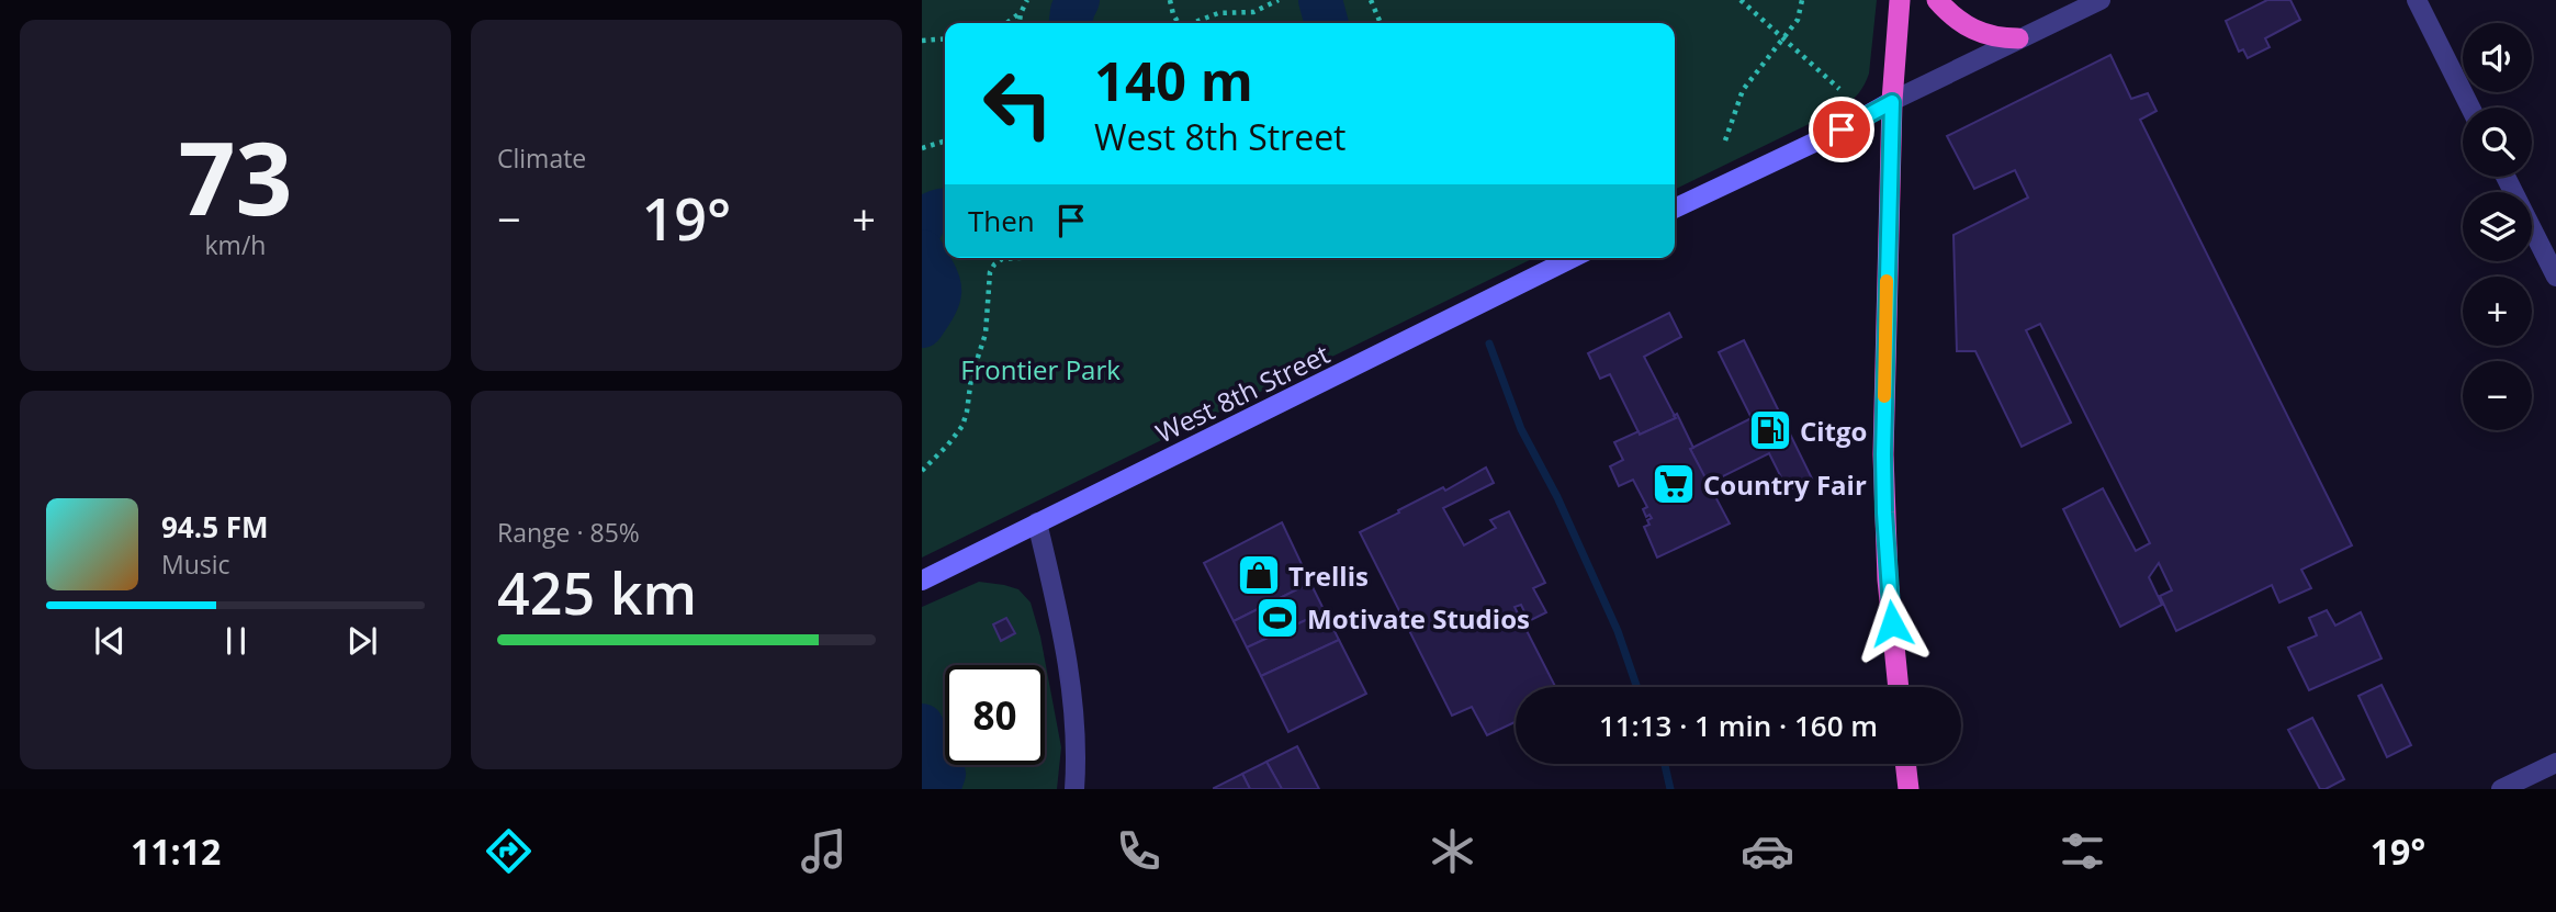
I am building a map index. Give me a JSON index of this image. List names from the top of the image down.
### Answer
{
  "streets": {
    "main road": ["West 8th Street"]
  },
  "parks": ["Frontier Park"],
  "places": {
    "fuel station": ["Citgo"],
    "supermarket": ["Country Fair"],
    "shop": ["Trellis"],
    "sports": ["Motivate Studios"]
  },
  "page": {
    "tile": [
      ["73", "km/h"],
      "Climate",
      ["Range · 85%", "425 km"]
    ],
    "map_buttons": ["+", "−"],
    "turn": ["140 m", "West 8th Street"],
    "then": "Then",
    "heat": ["−", "19°", "+"],
    "song": ["94.5 FM", "Music"],
    "limit": "80",
    "trip": "11:13 · 1 min · 160 m",
    "tabs": ["11:12", "19°"]
  }
}
